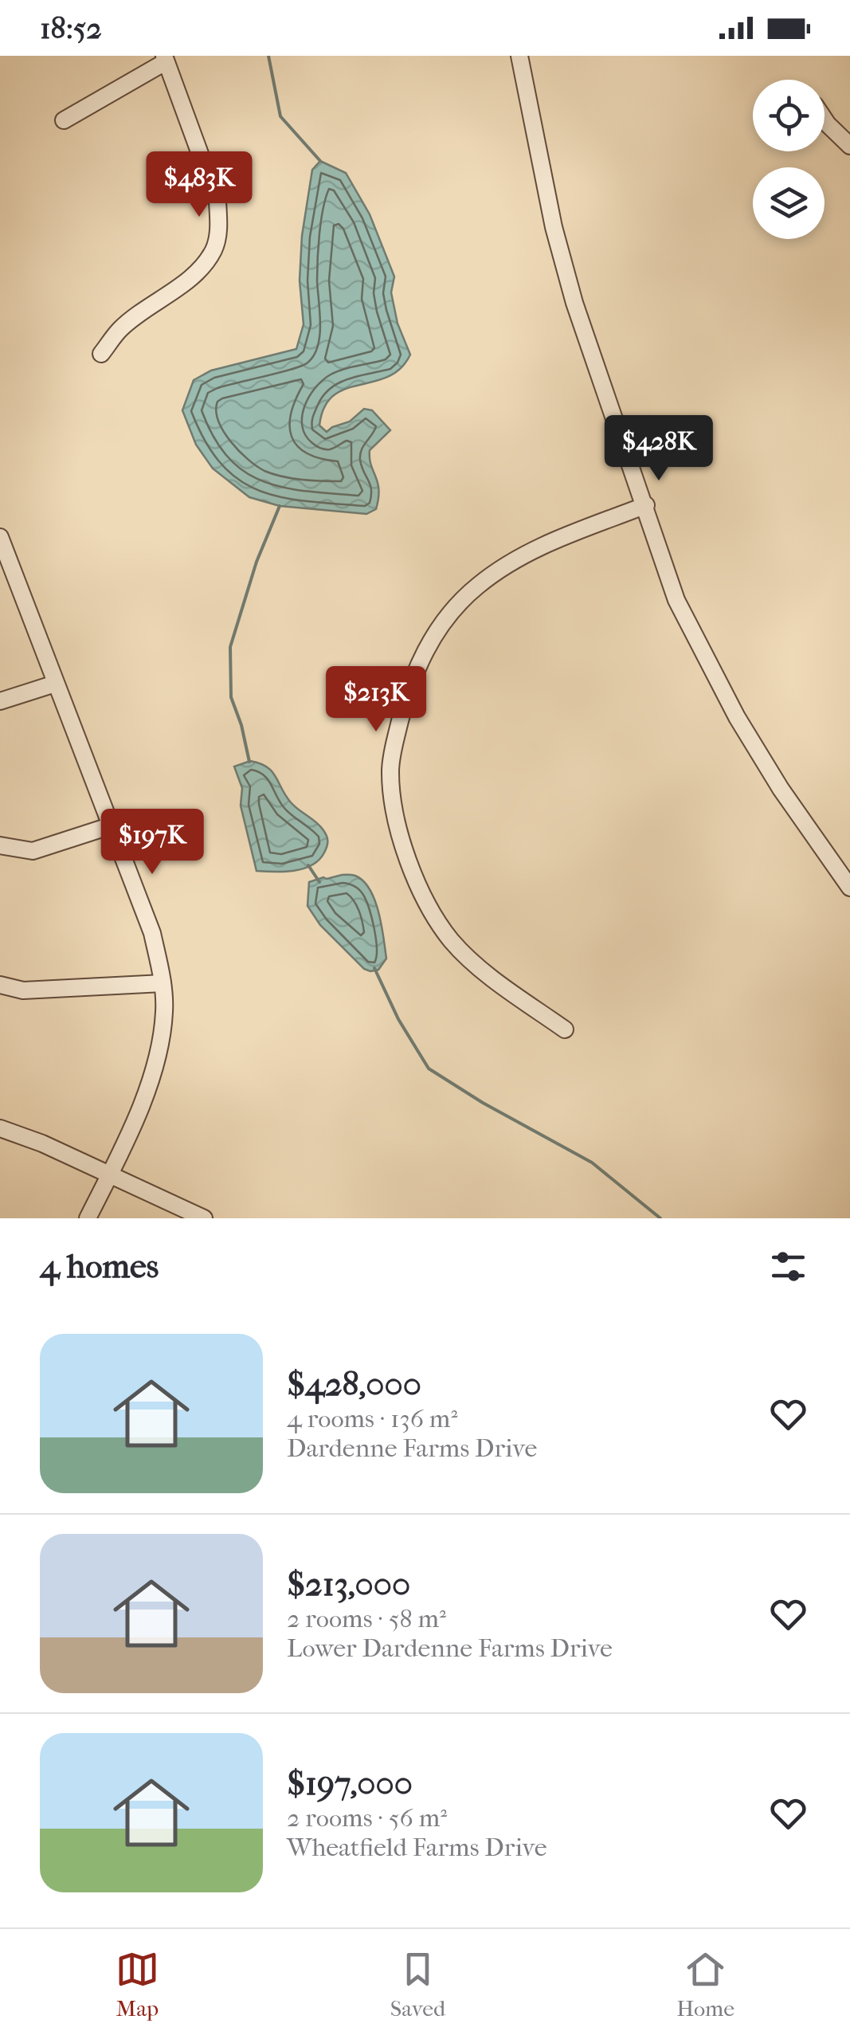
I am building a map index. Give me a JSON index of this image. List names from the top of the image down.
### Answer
{
  "page": {
    "status": "18:52",
    "price": [
      "$483K",
      "$428K",
      "$213K",
      "$197K"
    ],
    "heading": "4 homes",
    "list": [
      {
        "name": "$428,000",
        "note": "4 rooms · 136 m² · Dardenne Farms Drive"
      },
      {
        "name": "$213,000",
        "note": "2 rooms · 58 m² · Lower Dardenne Farms Drive"
      },
      {
        "name": "$197,000",
        "note": "2 rooms · 56 m² · Wheatfield Farms Drive"
      }
    ],
    "tabs": ["Map", "Saved", "Home"]
  }
}
